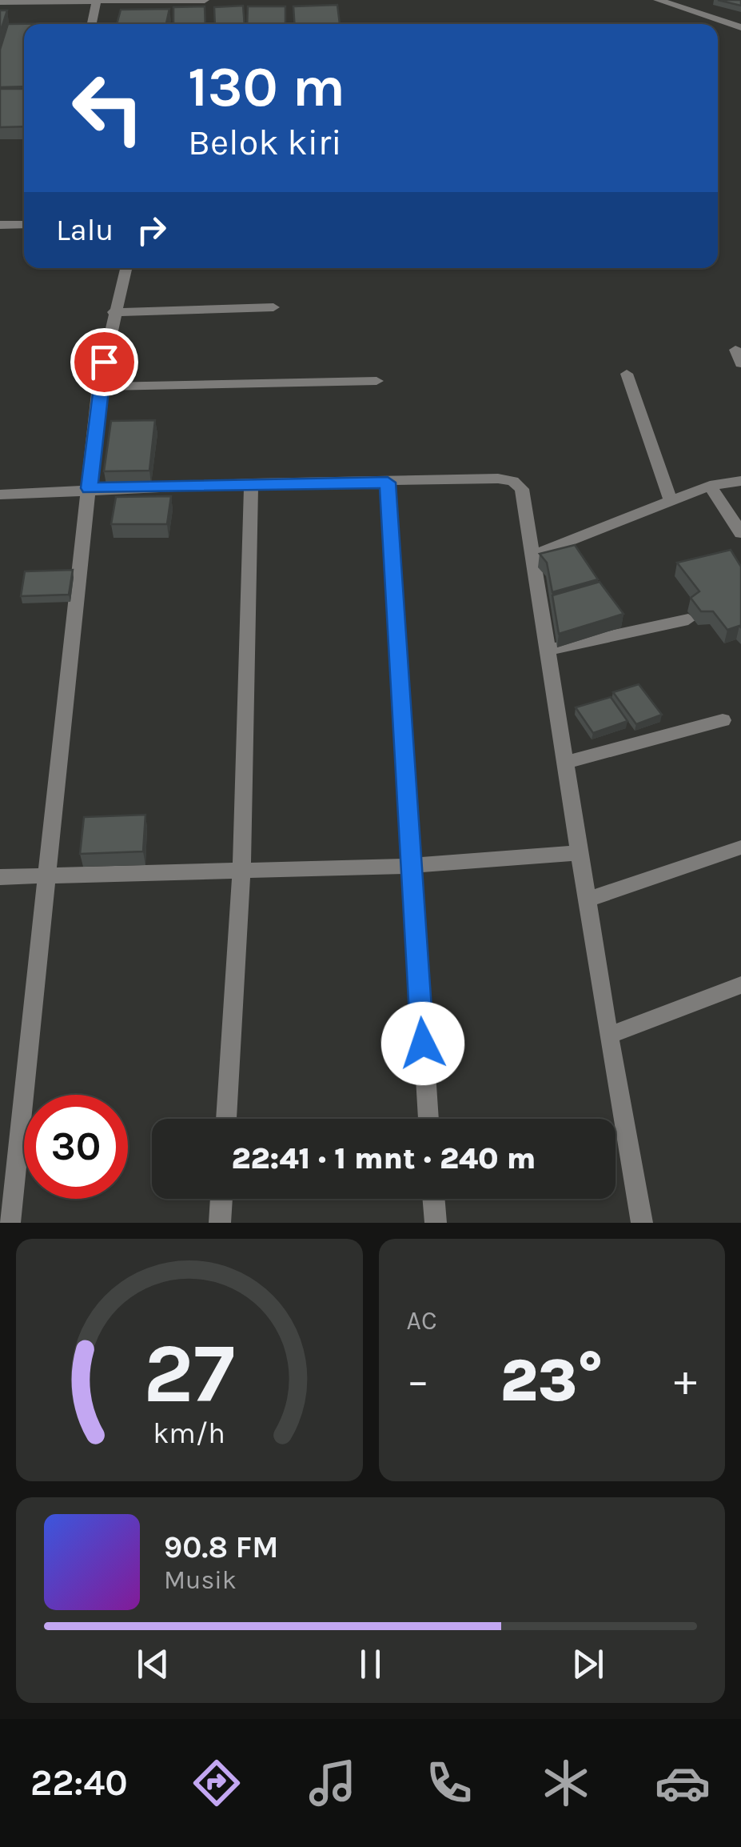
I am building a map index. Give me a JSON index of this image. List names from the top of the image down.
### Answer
{
  "page": {
    "turn": ["130 m", "Belok kiri"],
    "then": "Lalu",
    "limit": "30",
    "trip": "22:41 · 1 mnt · 240 m",
    "tile": "AC",
    "heat": ["−", "23°", "+"],
    "song": ["90.8 FM", "Musik"],
    "tabs": "22:40",
    "gauge": ["27", "km/h"]
  }
}
